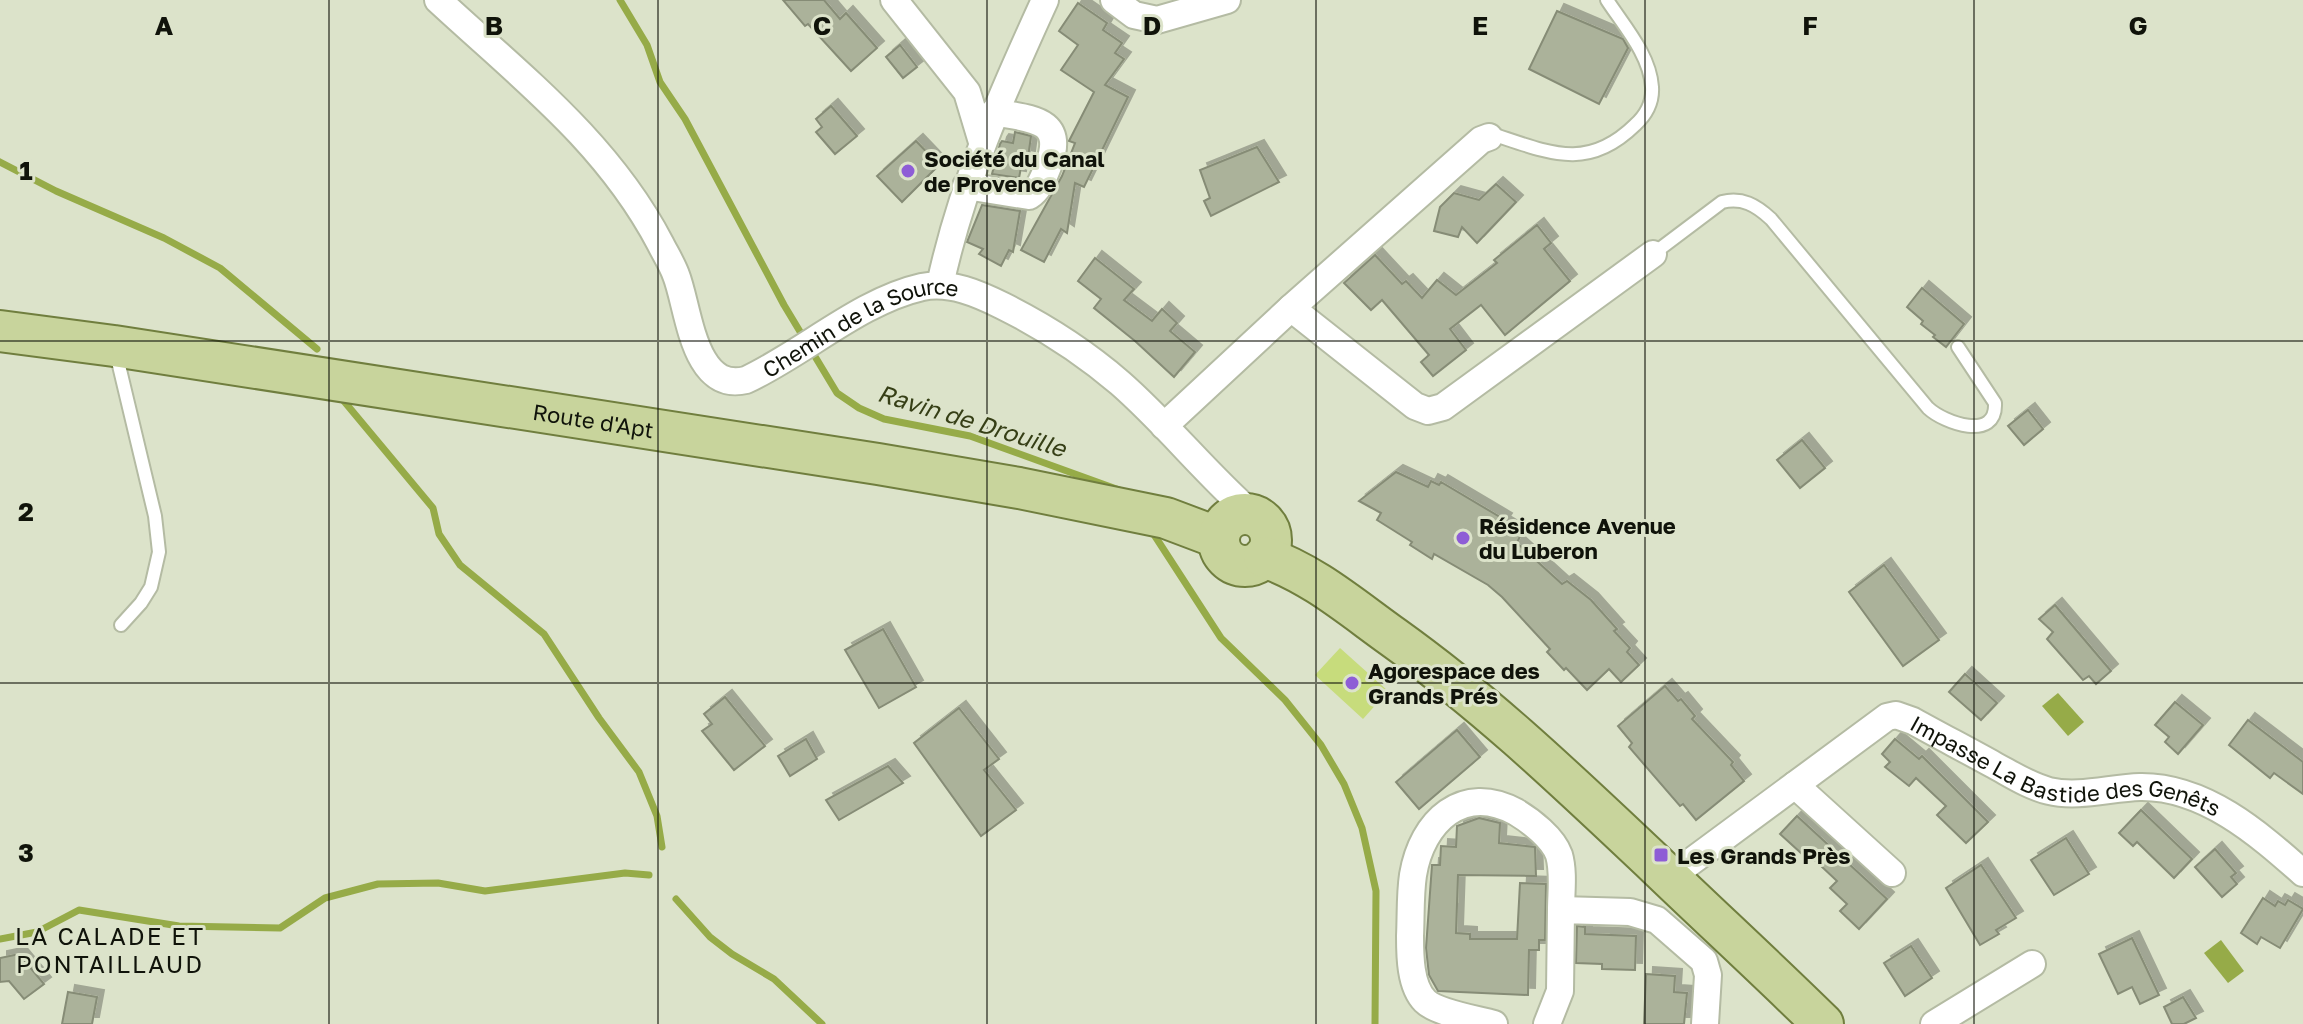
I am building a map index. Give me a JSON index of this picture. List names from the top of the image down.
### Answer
{
  "streets": {
    "main road": ["Route d'Apt"],
    "street": ["Chemin de la Source", "Impasse La Bastide des Genêts"]
  },
  "crossings": [
    ["Chemin de la Source", "Route d'Apt"]
  ],
  "districts": ["LA CALADE ET PONTAILLAUD"],
  "water": ["Ravin de Drouille"],
  "places": {
    "other": ["Société du Canal de Provence", "Résidence Avenue du Luberon", "Agorespace des Grands Prés"],
    "transit": ["Les Grands Près"]
  },
  "grid": {
    "columns": [
      "A",
      "B",
      "C",
      "D",
      "E",
      "F",
      "G"
    ],
    "rows": ["1", "2", "3"]
  }
}
